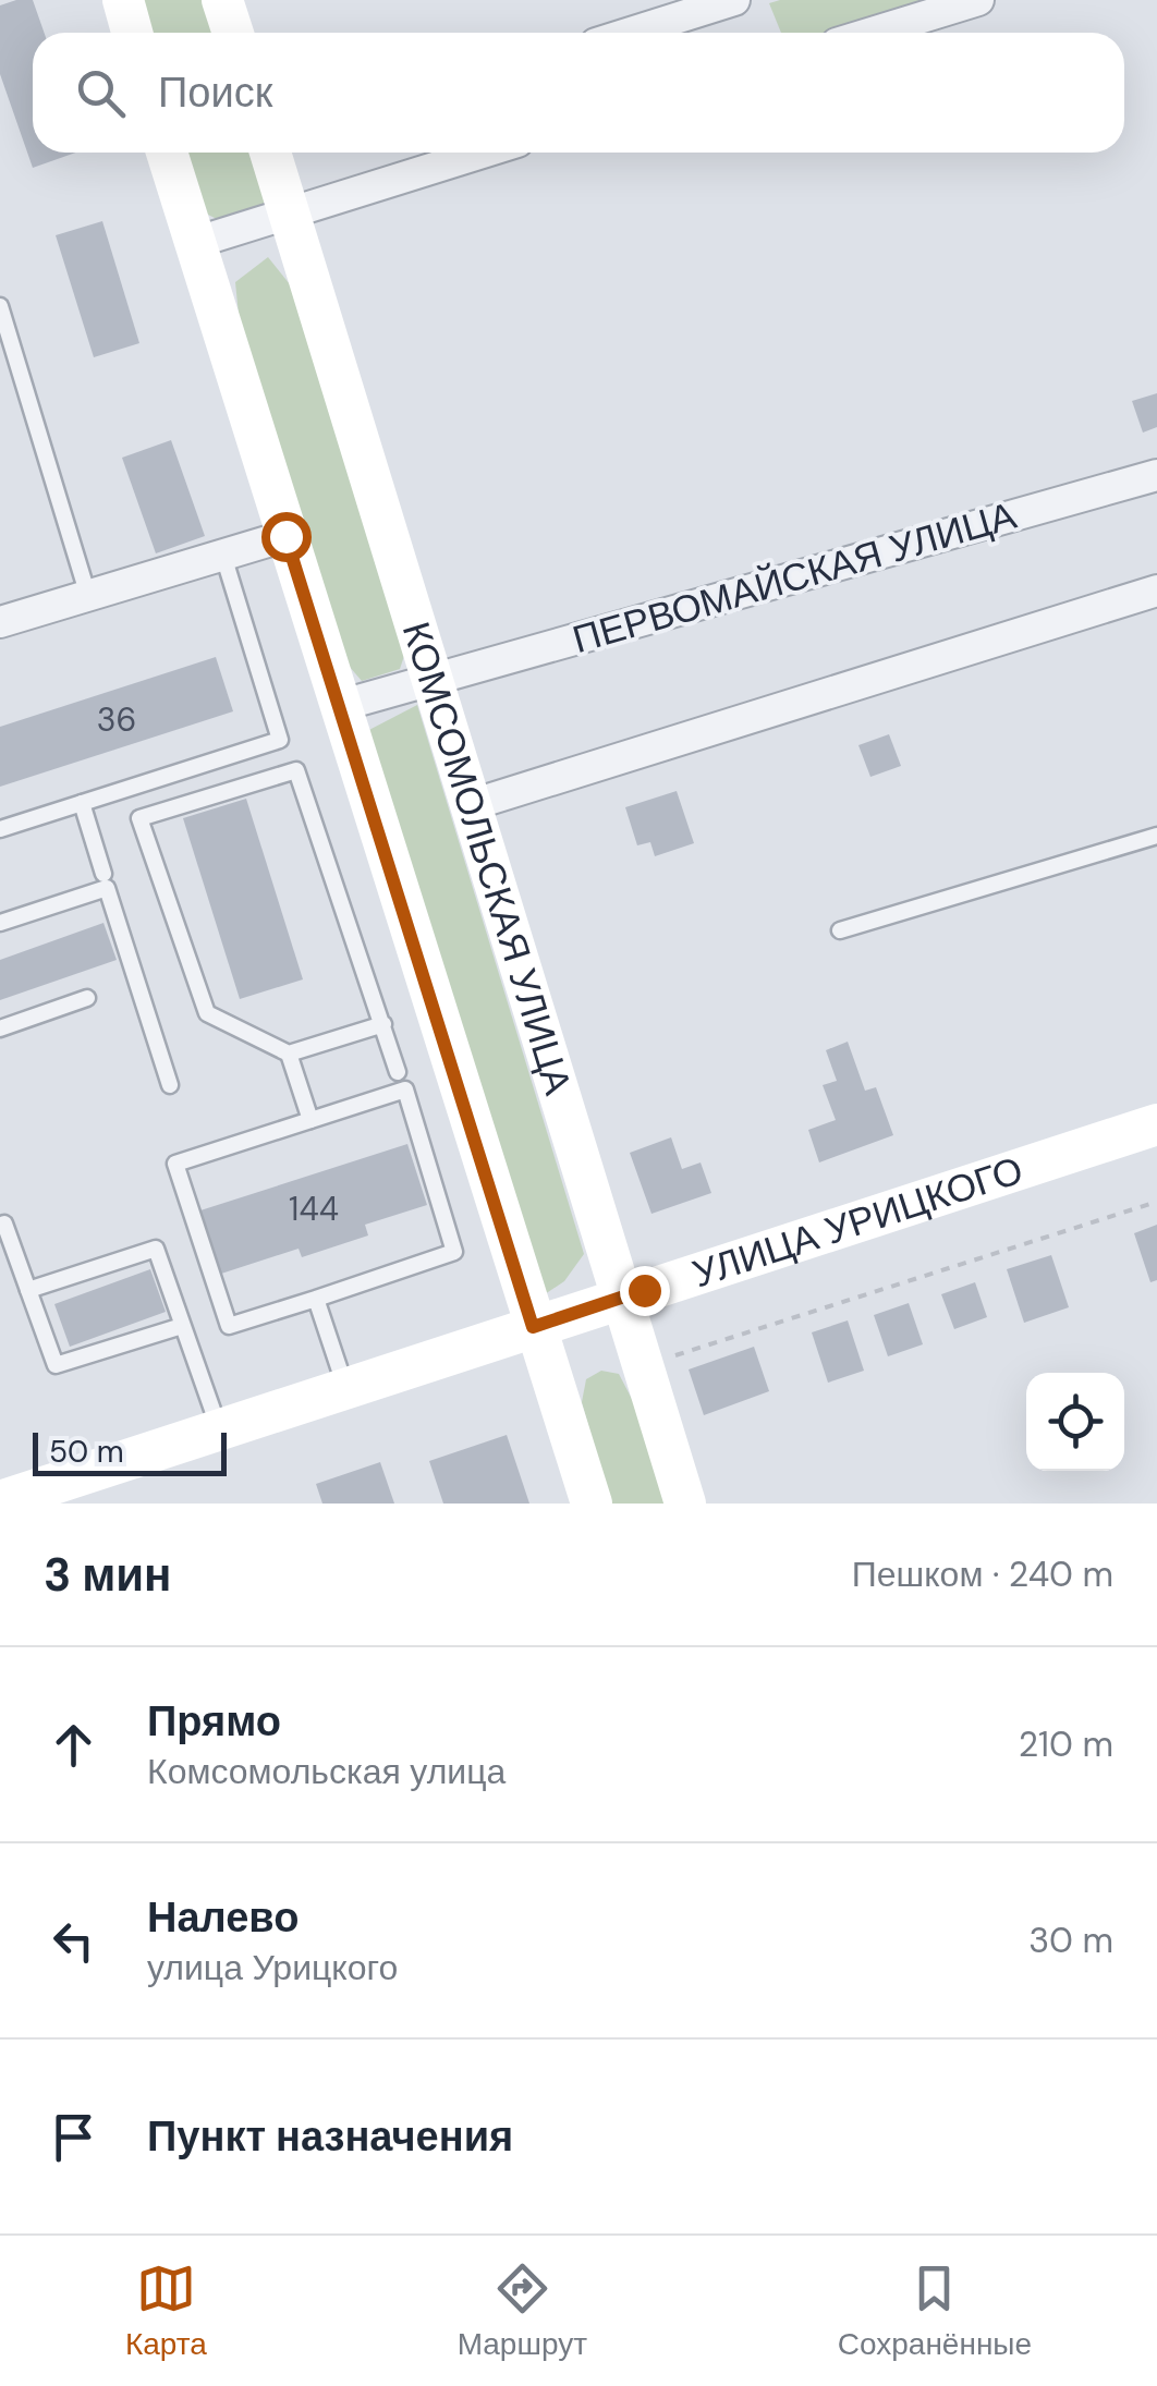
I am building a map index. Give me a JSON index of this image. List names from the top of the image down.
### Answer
{
  "streets": {
    "street": ["ПЕРВОМАЙСКАЯ УЛИЦА", "КОМСОМОЛЬСКАЯ УЛИЦА", "УЛИЦА УРИЦКОГО"]
  },
  "crossings": [
    ["ПЕРВОМАЙСКАЯ УЛИЦА", "КОМСОМОЛЬСКАЯ УЛИЦА"],
    ["КОМСОМОЛЬСКАЯ УЛИЦА", "УЛИЦА УРИЦКОГО"]
  ],
  "house_numbers": ["36", "144"],
  "scale_bar": "50 m",
  "page": {
    "search": "Поиск",
    "scale": "50 m",
    "heading": ["3 мин", "Пешком · 240 m"],
    "list": [
      ["Прямо", "Комсомольская улица", "210 m"],
      ["Налево", "улица Урицкого", "30 m"],
      "Пункт назначения"
    ],
    "nav": ["Карта", "Маршрут", "Сохранённые"]
  }
}
